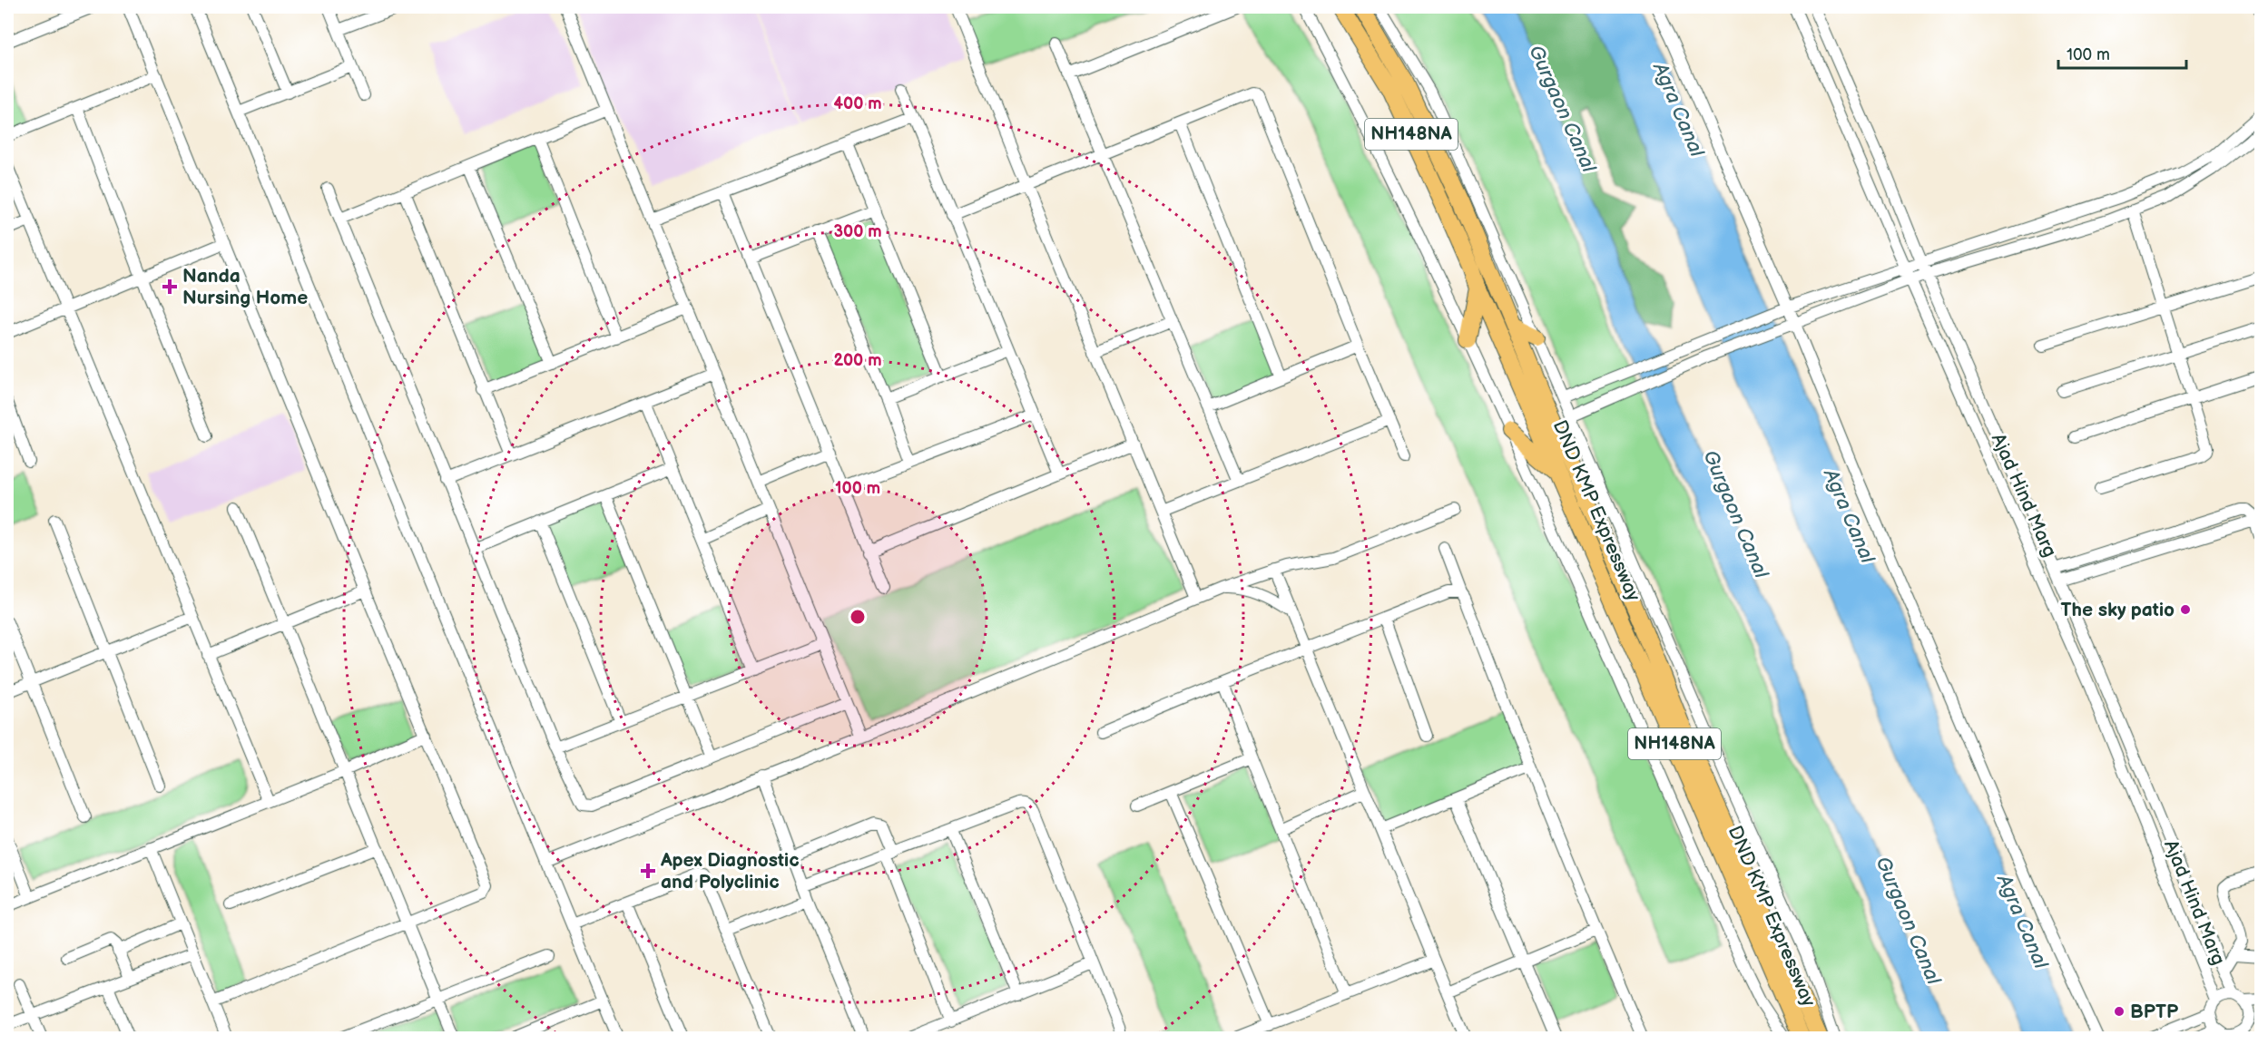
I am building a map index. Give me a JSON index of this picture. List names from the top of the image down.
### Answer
{
  "streets": {
    "highway": ["NH148NA", "DND KMP Expressway"],
    "street": ["Ajad Hind Marg"]
  },
  "water": ["Gurgaon Canal", "Agra Canal"],
  "places": {
    "health": ["Nanda Nursing Home", "Apex Diagnostic and Polyclinic"],
    "other": ["The sky patio", "BPTP"]
  },
  "scale_bar": "100 m",
  "rings": [
    "400 m",
    "300 m",
    "200 m",
    "100 m"
  ]
}
